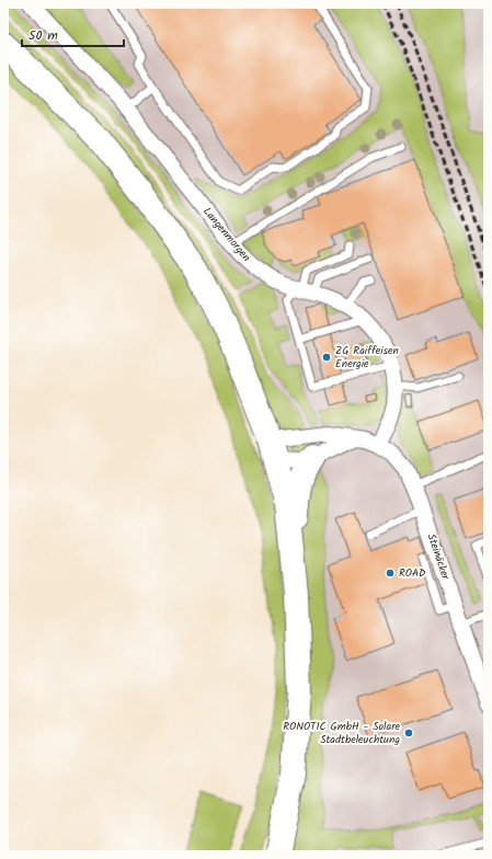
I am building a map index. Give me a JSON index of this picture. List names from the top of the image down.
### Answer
{
  "streets": {
    "street": ["Langenmorgen", "Steinäcker"]
  },
  "crossings": [
    ["Langenmorgen", "Steinäcker"]
  ],
  "places": ["ZG Raiffeisen Energie", "ROAD", "RONOTIC GmbH - Solare Stadtbeleuchtung"],
  "scale_bar": "50 m"
}
